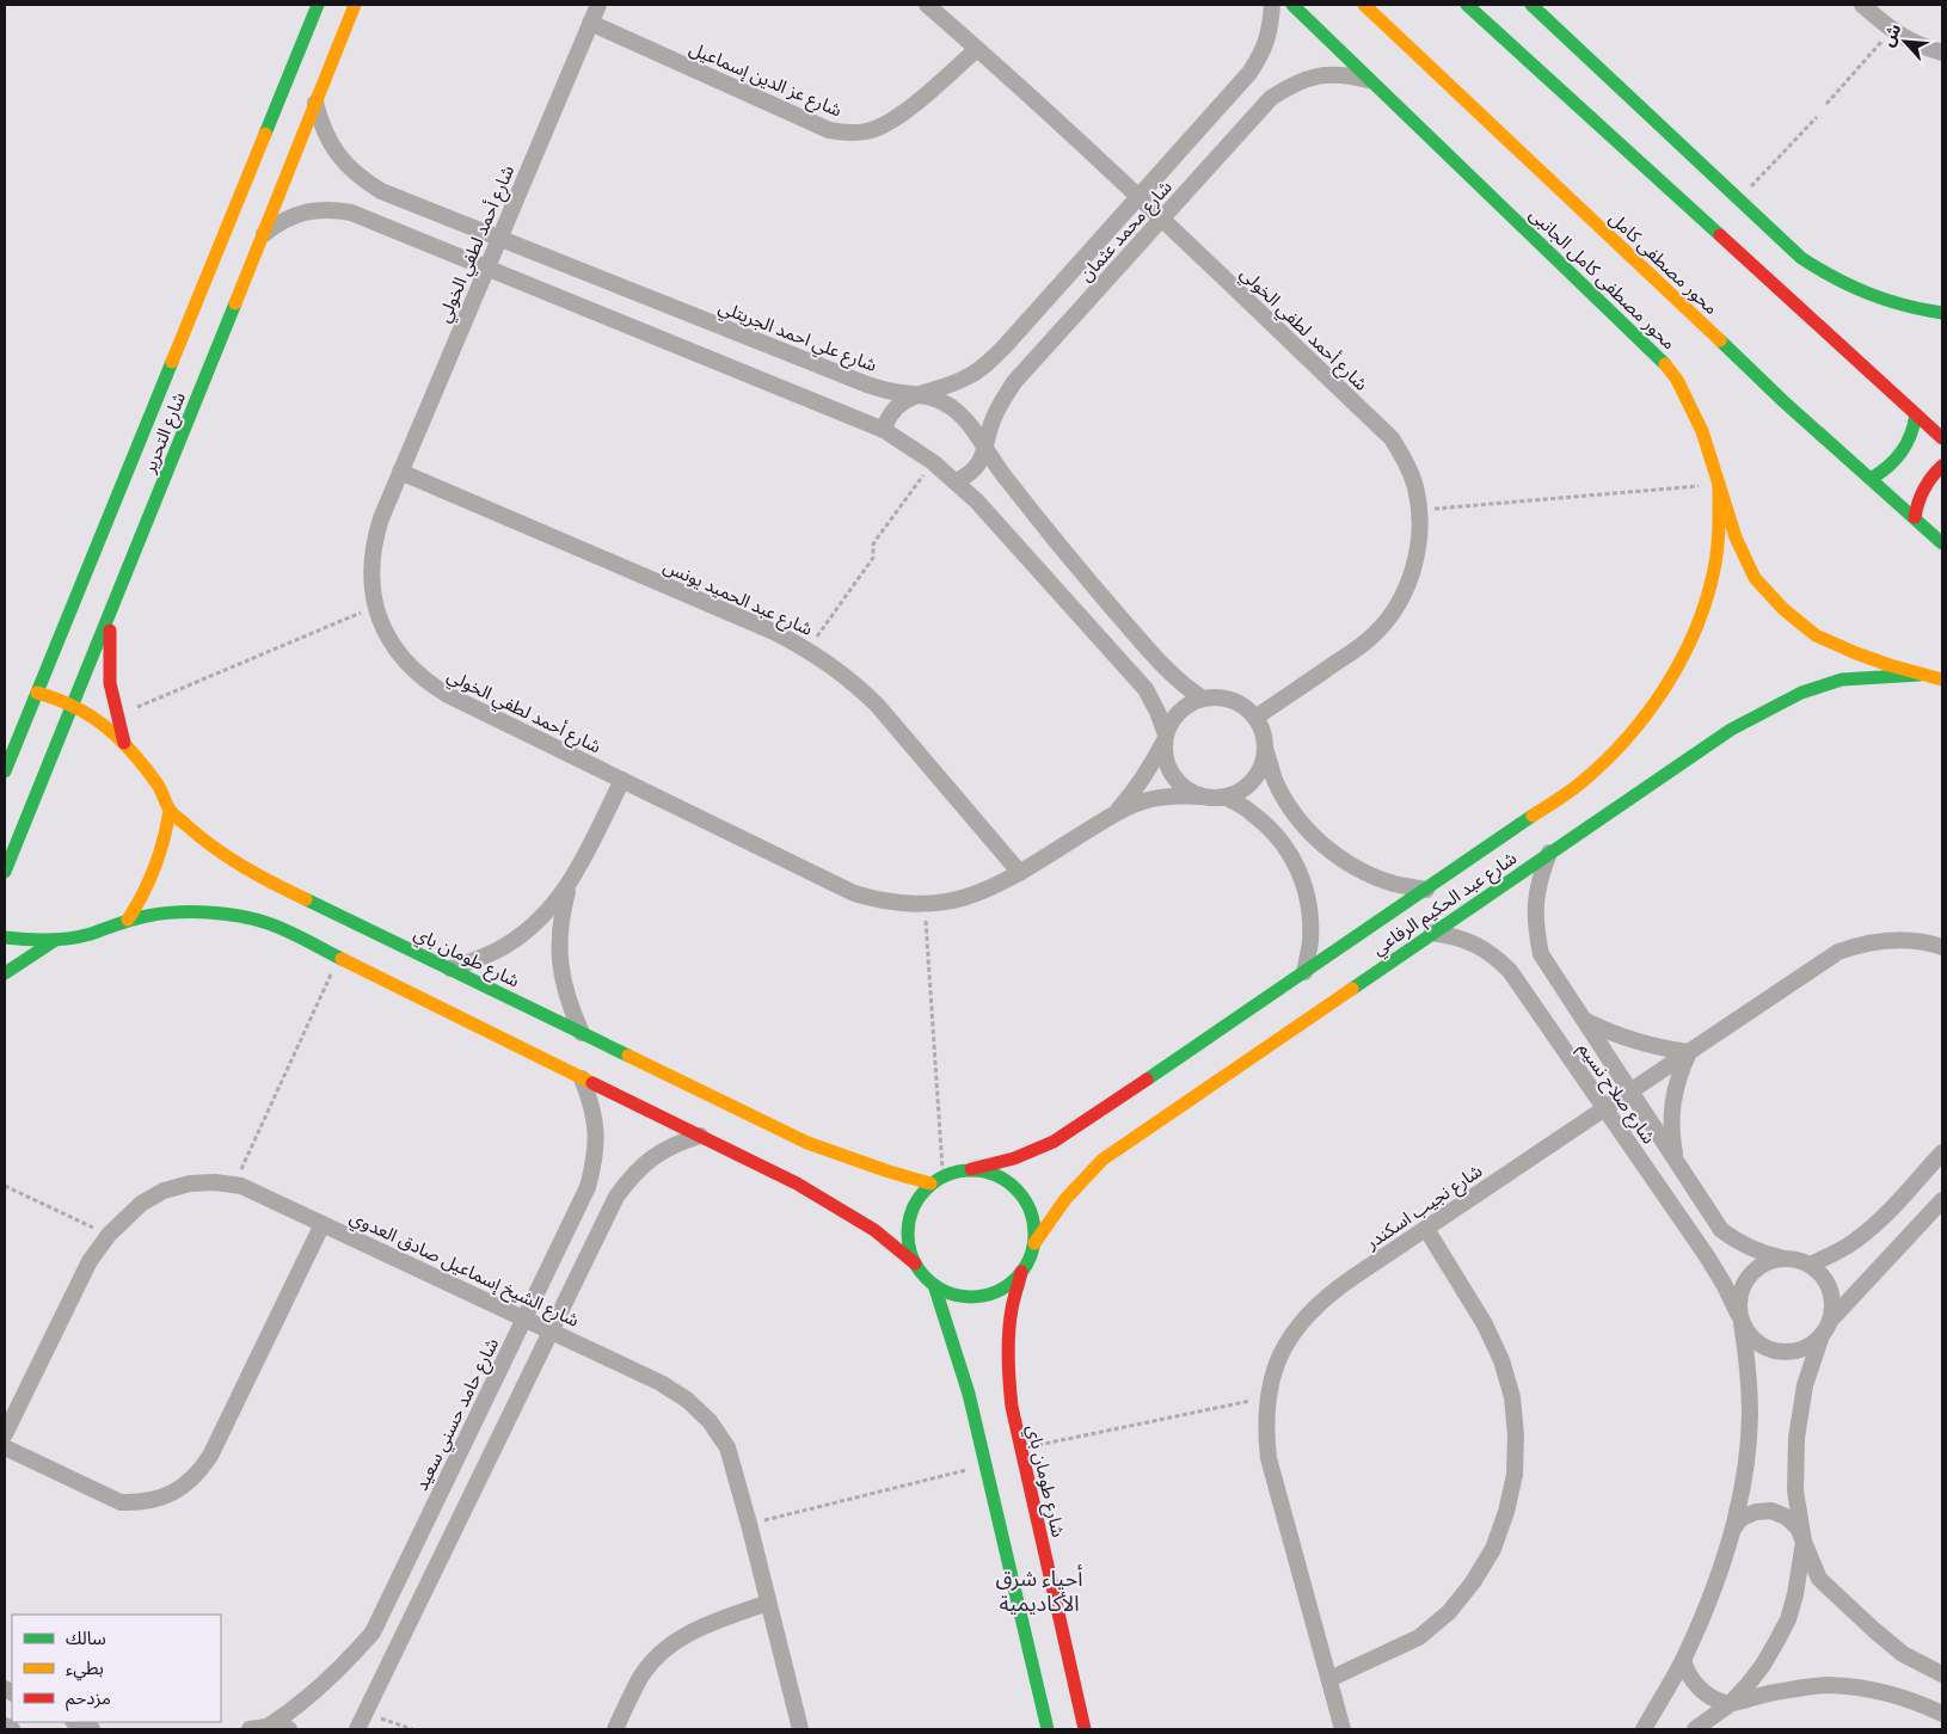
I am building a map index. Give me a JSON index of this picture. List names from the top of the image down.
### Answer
{
  "streets": {
    "street": [
      "شارع عز الدين إسماعيل",
      "شارع محمد عثمان",
      "شارع أحمد لطفي الخولي",
      "محور مصطفى كامل",
      "محور مصطفى كامل الجانبى",
      "شارع علي احمد الجريتلي",
      "شارع التحرير",
      "شارع عبد الحميد يونس",
      "شارع عبد الحكيم الرفاعي",
      "شارع طومان باي",
      "شارع صلاح نسيم",
      "شارع نجيب اسكندر",
      "شارع الشيخ إسماعيل صادق العدوي",
      "شارع حامد حسني سعيد"
    ]
  },
  "crossings": [
    ["شارع عز الدين إسماعيل", "شارع أحمد لطفي الخولي"],
    ["شارع محمد عثمان", "شارع أحمد لطفي الخولي"],
    ["شارع محمد عثمان", "محور مصطفى كامل الجانبى"],
    ["شارع محمد عثمان", "شارع علي احمد الجريتلي"],
    ["شارع أحمد لطفي الخولي", "شارع علي احمد الجريتلي"],
    ["شارع أحمد لطفي الخولي", "شارع عبد الحميد يونس"],
    ["محور مصطفى كامل الجانبى", "شارع عبد الحكيم الرفاعي"],
    ["شارع علي احمد الجريتلي", "شارع التحرير"],
    ["شارع التحرير", "شارع طومان باي"],
    ["شارع عبد الحكيم الرفاعي", "شارع طومان باي"],
    ["شارع عبد الحكيم الرفاعي", "شارع صلاح نسيم"],
    ["شارع صلاح نسيم", "شارع نجيب اسكندر"],
    ["شارع الشيخ إسماعيل صادق العدوي", "شارع حامد حسني سعيد"]
  ],
  "districts": ["أحياء شرق الأكاديمية"],
  "legend": ["سالك", "بطيء", "مزدحم"],
  "north": "top left"
}
